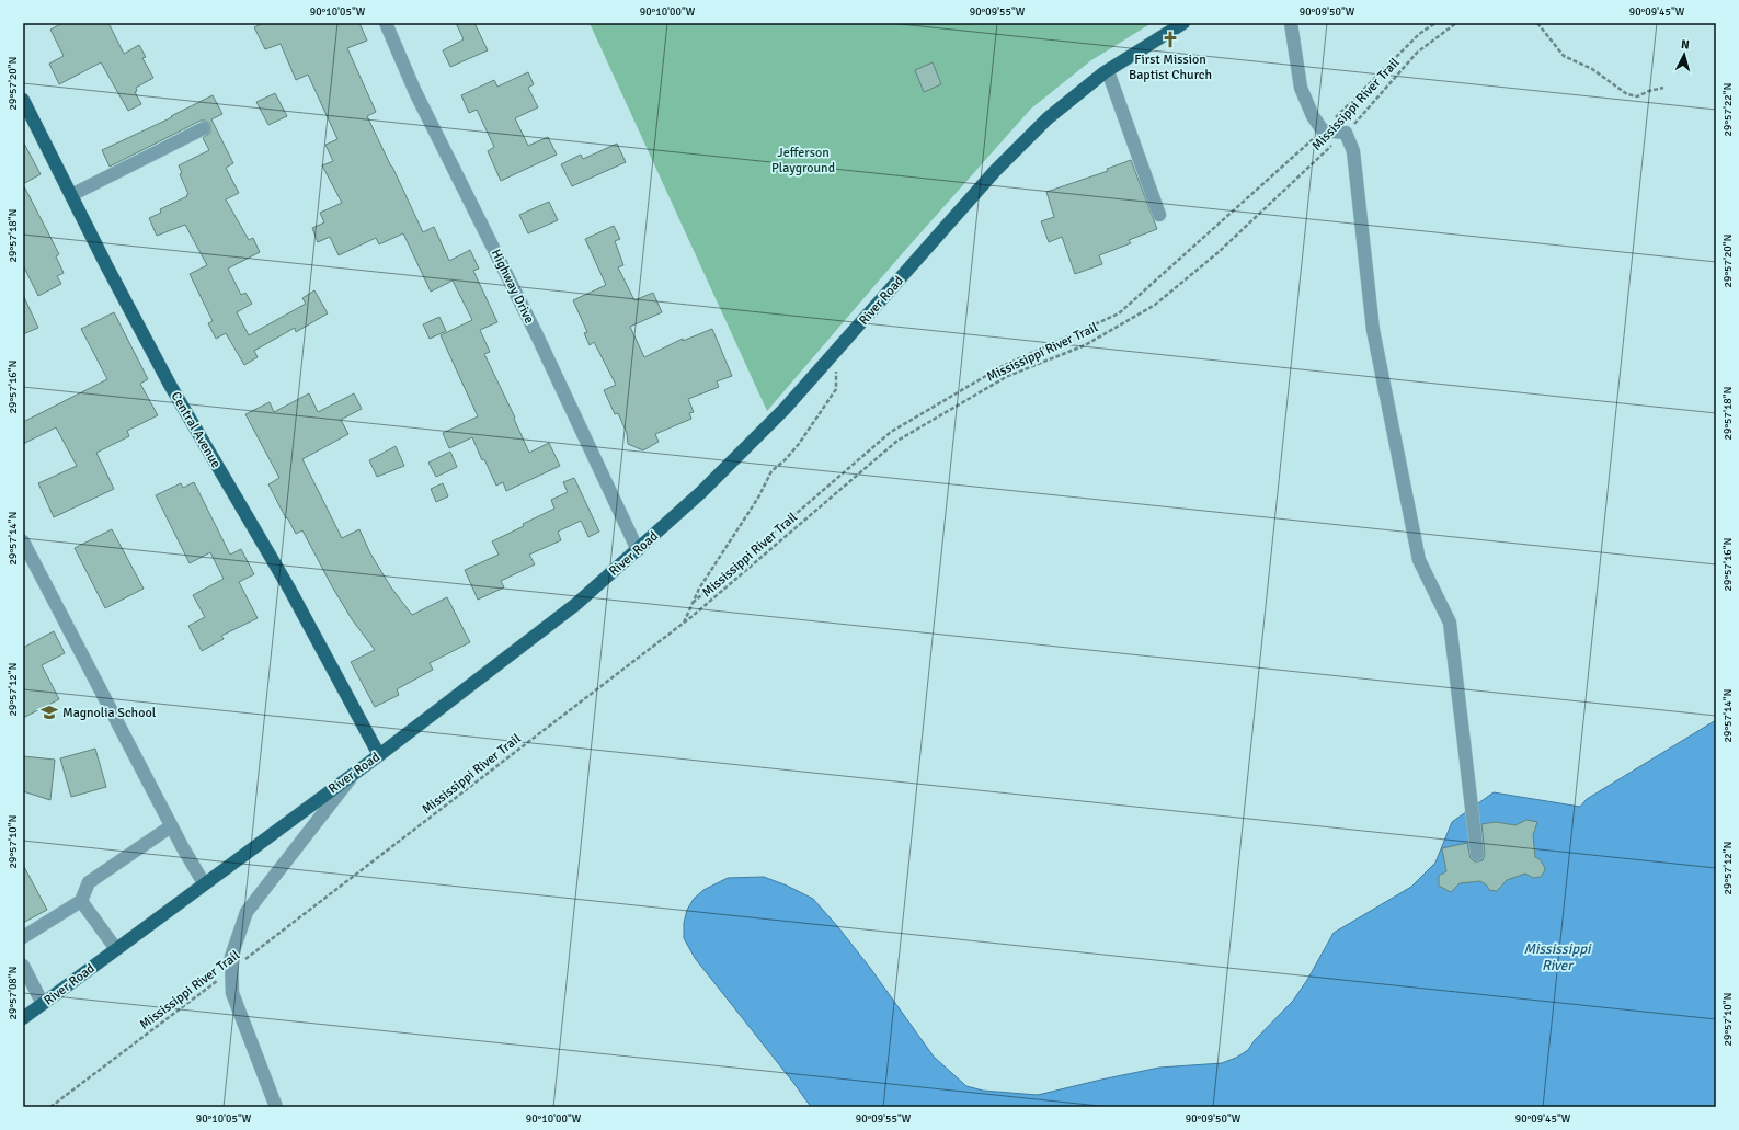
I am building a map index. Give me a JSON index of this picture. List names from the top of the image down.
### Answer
{
  "streets": {
    "main road": ["River Road", "Central Avenue"],
    "street": ["Highway Drive"],
    "path": ["Mississippi River Trail"]
  },
  "crossings": [
    ["Highway Drive", "River Road"],
    ["River Road", "Central Avenue"]
  ],
  "water": ["Mississippi River"],
  "parks": ["Jefferson Playground"],
  "places": {
    "church": ["First Mission Baptist Church"],
    "school or university": ["Magnolia School"]
  },
  "north": "top",
  "coordinates": [
    "90°10'05\"W",
    "90°10'00\"W",
    "90°09'55\"W",
    "90°09'50\"W",
    "90°09'45\"W",
    "29°57'20\"N",
    "29°57'22\"N",
    "29°57'18\"N",
    "29°57'16\"N",
    "29°57'14\"N",
    "29°57'12\"N",
    "29°57'10\"N",
    "29°57'08\"N"
  ]
}
